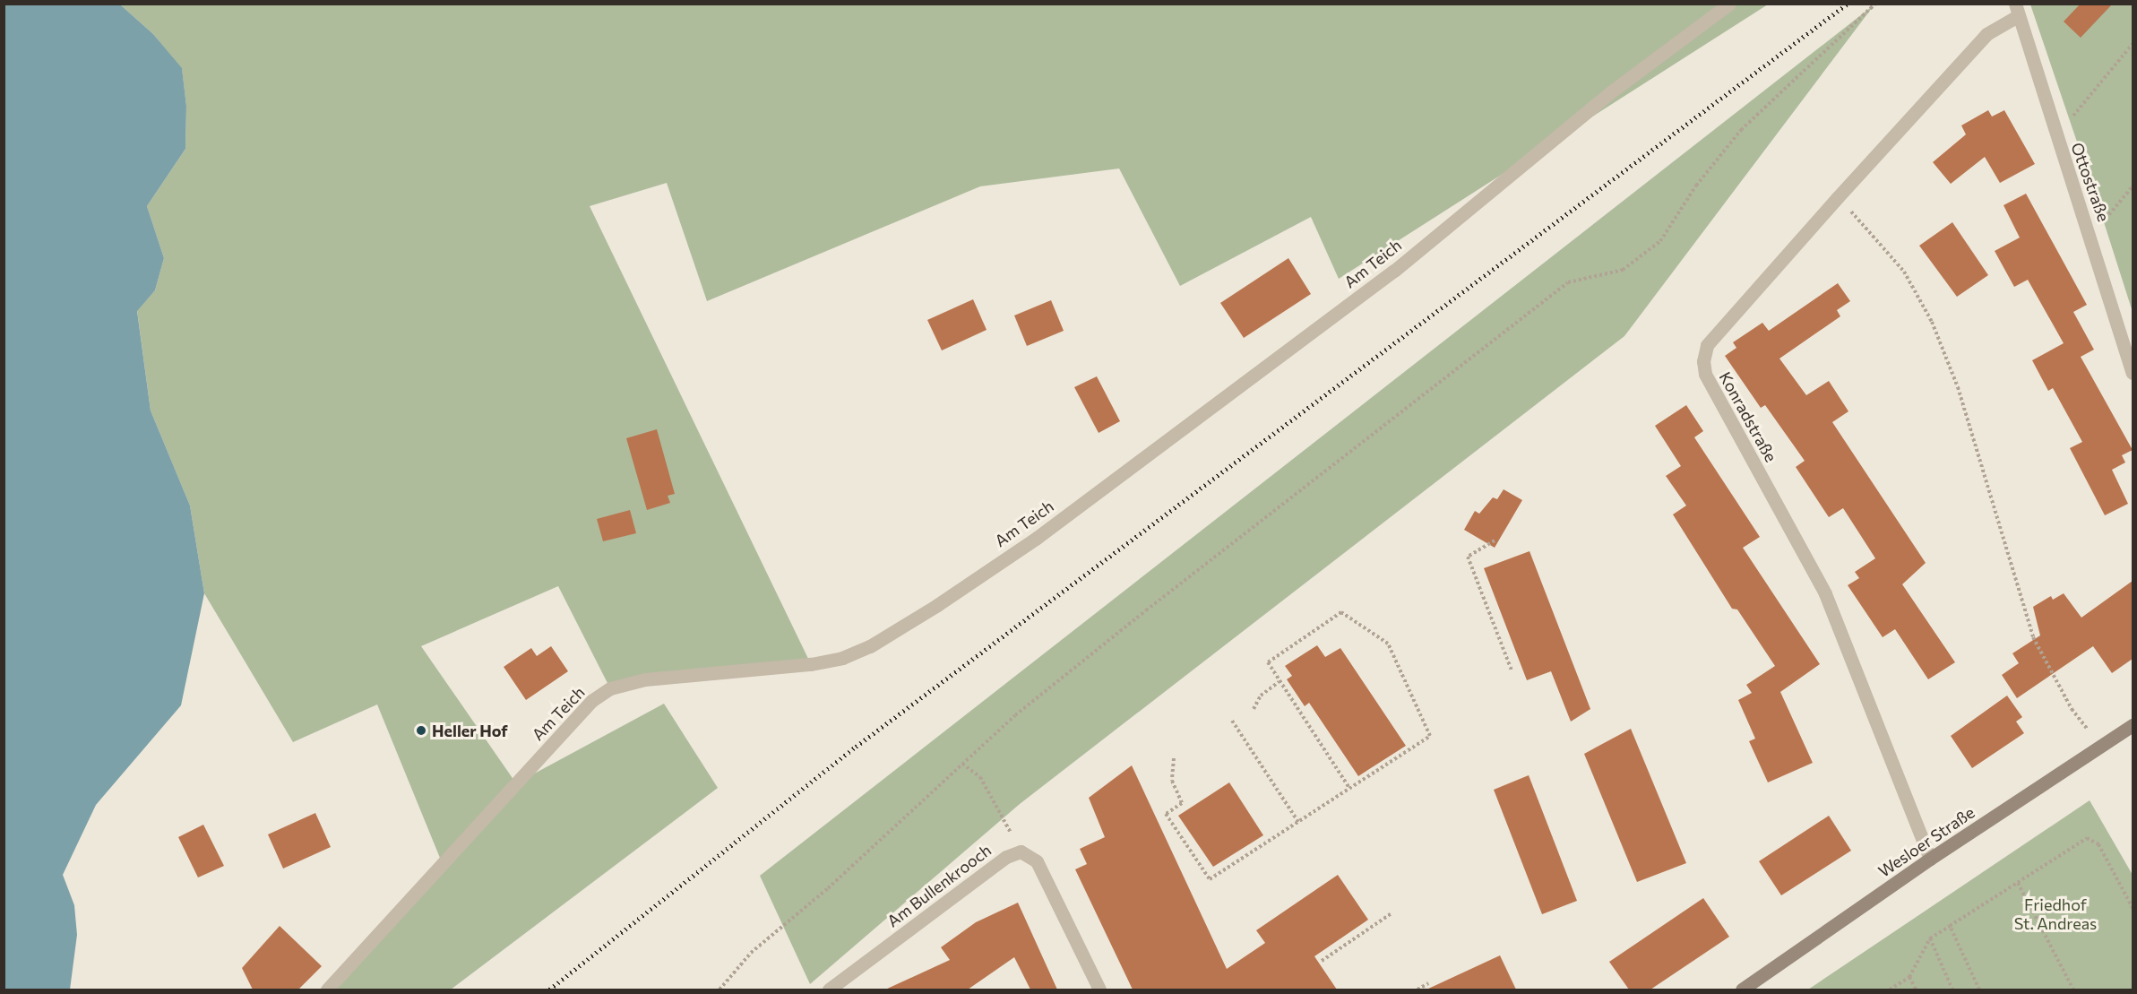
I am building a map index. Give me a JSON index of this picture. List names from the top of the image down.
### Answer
{
  "streets": {
    "street": [
      "Ottostraße",
      "Am Teich",
      "Konradstraße",
      "Wesloer Straße",
      "Am Bullenkrooch"
    ]
  },
  "crossings": [
    ["Ottostraße", "Konradstraße"],
    ["Konradstraße", "Wesloer Straße"]
  ],
  "parks": ["Friedhof St. Andreas"],
  "places": ["Heller Hof"]
}
